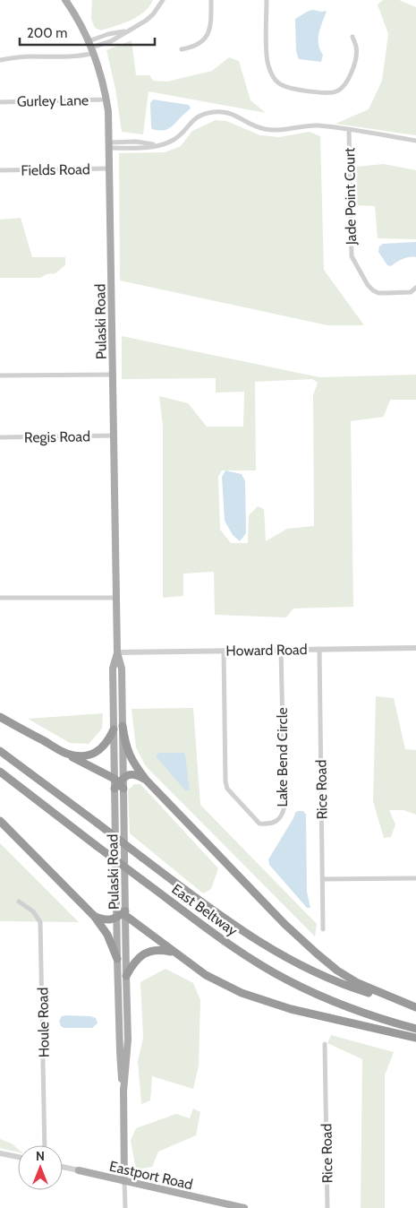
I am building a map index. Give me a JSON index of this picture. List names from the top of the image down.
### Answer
{
  "streets": {
    "highway": ["East Beltway"],
    "main road": ["Pulaski Road", "Eastport Road"],
    "street": [
      "Gurley Lane",
      "Fields Road",
      "Jade Point Court",
      "Regis Road",
      "Howard Road",
      "Lake Bend Circle",
      "Rice Road",
      "Houle Road"
    ]
  },
  "crossings": [
    ["Gurley Lane", "Pulaski Road"],
    ["Fields Road", "Pulaski Road"],
    ["Pulaski Road", "Regis Road"],
    ["Pulaski Road", "Howard Road"],
    ["Pulaski Road", "Eastport Road"],
    ["Howard Road", "Lake Bend Circle"],
    ["Howard Road", "Rice Road"]
  ],
  "scale_bar": "200 m",
  "north": "top"
}
